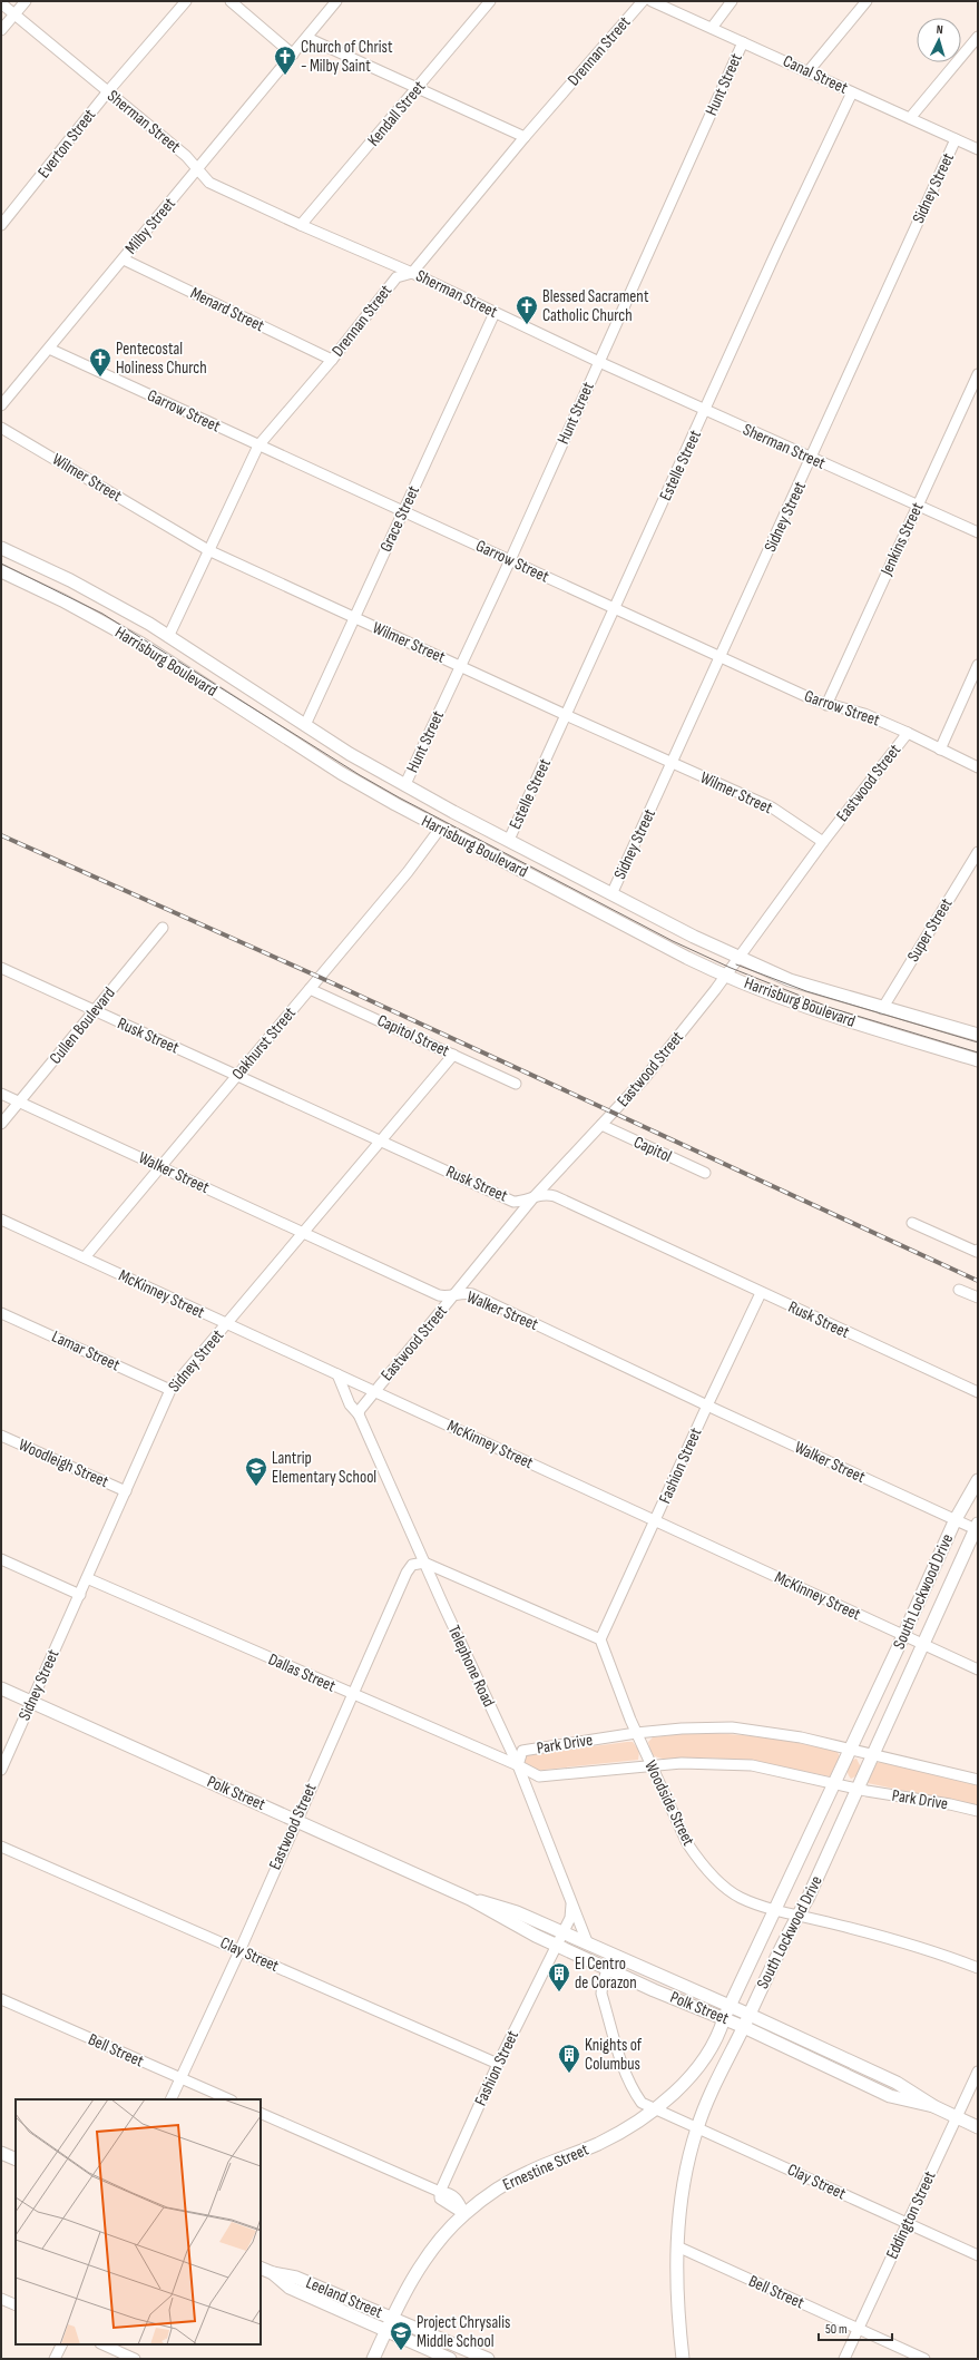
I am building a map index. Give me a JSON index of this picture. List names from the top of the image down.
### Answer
{
  "streets": {
    "main road": [
      "Harrisburg Boulevard",
      "South Lockwood Drive",
      "Polk Street",
      "Ernestine Street",
      "Leeland Street"
    ],
    "street": [
      "Drennan Street",
      "Canal Street",
      "Hunt Street",
      "Kendall Street",
      "Sherman Street",
      "Everton Street",
      "Sidney Street",
      "Milby Street",
      "Menard Street",
      "Garrow Street",
      "Estelle Street",
      "Wilmer Street",
      "Grace Street",
      "Jenkins Street",
      "Eastwood Street",
      "Super Street",
      "Cullen Boulevard",
      "Rusk Street",
      "Capitol Street",
      "Oakhurst Street",
      "Capitol",
      "Walker Street",
      "McKinney Street",
      "Lamar Street",
      "Woodleigh Street",
      "Fashion Street",
      "Telephone Road",
      "Dallas Street",
      "Park Drive",
      "Woodside Street",
      "Clay Street",
      "Bell Street",
      "Eddington Street"
    ]
  },
  "crossings": [
    ["Drennan Street", "Sherman Street"],
    ["Drennan Street", "Menard Street"],
    ["Drennan Street", "Garrow Street"],
    ["Drennan Street", "Wilmer Street"],
    ["Drennan Street", "Harrisburg Boulevard"],
    ["Canal Street", "Hunt Street"],
    ["Canal Street", "Sidney Street"],
    ["Canal Street", "Estelle Street"],
    ["Hunt Street", "Sherman Street"],
    ["Hunt Street", "Garrow Street"],
    ["Hunt Street", "Wilmer Street"],
    ["Hunt Street", "Harrisburg Boulevard"],
    ["Kendall Street", "Sherman Street"],
    ["Sherman Street", "Everton Street"],
    ["Sherman Street", "Sidney Street"],
    ["Sherman Street", "Milby Street"],
    ["Sherman Street", "Estelle Street"],
    ["Sherman Street", "Grace Street"],
    ["Sherman Street", "Jenkins Street"],
    ["Sidney Street", "Garrow Street"],
    ["Sidney Street", "Wilmer Street"],
    ["Sidney Street", "Harrisburg Boulevard"],
    ["Sidney Street", "Rusk Street"],
    ["Sidney Street", "Capitol Street"],
    ["Sidney Street", "Walker Street"],
    ["Sidney Street", "McKinney Street"],
    ["Sidney Street", "Lamar Street"],
    ["Sidney Street", "Woodleigh Street"],
    ["Sidney Street", "Dallas Street"],
    ["Sidney Street", "Polk Street"],
    ["Milby Street", "Menard Street"],
    ["Milby Street", "Garrow Street"],
    ["Garrow Street", "Estelle Street"],
    ["Garrow Street", "Grace Street"],
    ["Garrow Street", "Jenkins Street"],
    ["Garrow Street", "Eastwood Street"],
    ["Estelle Street", "Wilmer Street"],
    ["Estelle Street", "Harrisburg Boulevard"],
    ["Wilmer Street", "Grace Street"],
    ["Wilmer Street", "Eastwood Street"],
    ["Grace Street", "Harrisburg Boulevard"],
    ["Harrisburg Boulevard", "Eastwood Street"],
    ["Harrisburg Boulevard", "Super Street"],
    ["Harrisburg Boulevard", "Oakhurst Street"],
    ["Eastwood Street", "Rusk Street"],
    ["Eastwood Street", "Capitol"],
    ["Eastwood Street", "Walker Street"],
    ["Eastwood Street", "McKinney Street"],
    ["Eastwood Street", "Telephone Road"],
    ["Eastwood Street", "Dallas Street"],
    ["Eastwood Street", "Polk Street"],
    ["Eastwood Street", "Clay Street"],
    ["Eastwood Street", "Bell Street"],
    ["Cullen Boulevard", "Rusk Street"],
    ["Cullen Boulevard", "Walker Street"],
    ["Rusk Street", "Oakhurst Street"],
    ["Rusk Street", "Fashion Street"],
    ["Capitol Street", "Oakhurst Street"],
    ["Oakhurst Street", "Walker Street"],
    ["Oakhurst Street", "McKinney Street"],
    ["Walker Street", "Fashion Street"],
    ["Walker Street", "South Lockwood Drive"],
    ["McKinney Street", "Fashion Street"],
    ["McKinney Street", "South Lockwood Drive"],
    ["McKinney Street", "Telephone Road"],
    ["Fashion Street", "Polk Street"],
    ["Fashion Street", "Woodside Street"],
    ["Fashion Street", "Clay Street"],
    ["South Lockwood Drive", "Park Drive"],
    ["South Lockwood Drive", "Polk Street"],
    ["South Lockwood Drive", "Woodside Street"],
    ["South Lockwood Drive", "Clay Street"],
    ["South Lockwood Drive", "Bell Street"],
    ["South Lockwood Drive", "Ernestine Street"],
    ["Telephone Road", "Dallas Street"],
    ["Telephone Road", "Park Drive"],
    ["Telephone Road", "Polk Street"],
    ["Dallas Street", "Park Drive"],
    ["Park Drive", "Woodside Street"],
    ["Polk Street", "Ernestine Street"],
    ["Polk Street", "Eddington Street"],
    ["Clay Street", "Ernestine Street"],
    ["Clay Street", "Eddington Street"],
    ["Bell Street", "Eddington Street"],
    ["Ernestine Street", "Leeland Street"]
  ],
  "places": {
    "church": ["Church of Christ - Milby Saint", "Blessed Sacrament Catholic Church", "Pentecostal Holiness Church"],
    "school or university": ["Lantrip Elementary School", "Project Chrysalis Middle School"],
    "building": ["El Centro de Corazon", "Knights of Columbus"]
  },
  "scale_bar": "50 m",
  "north": "top"
}
